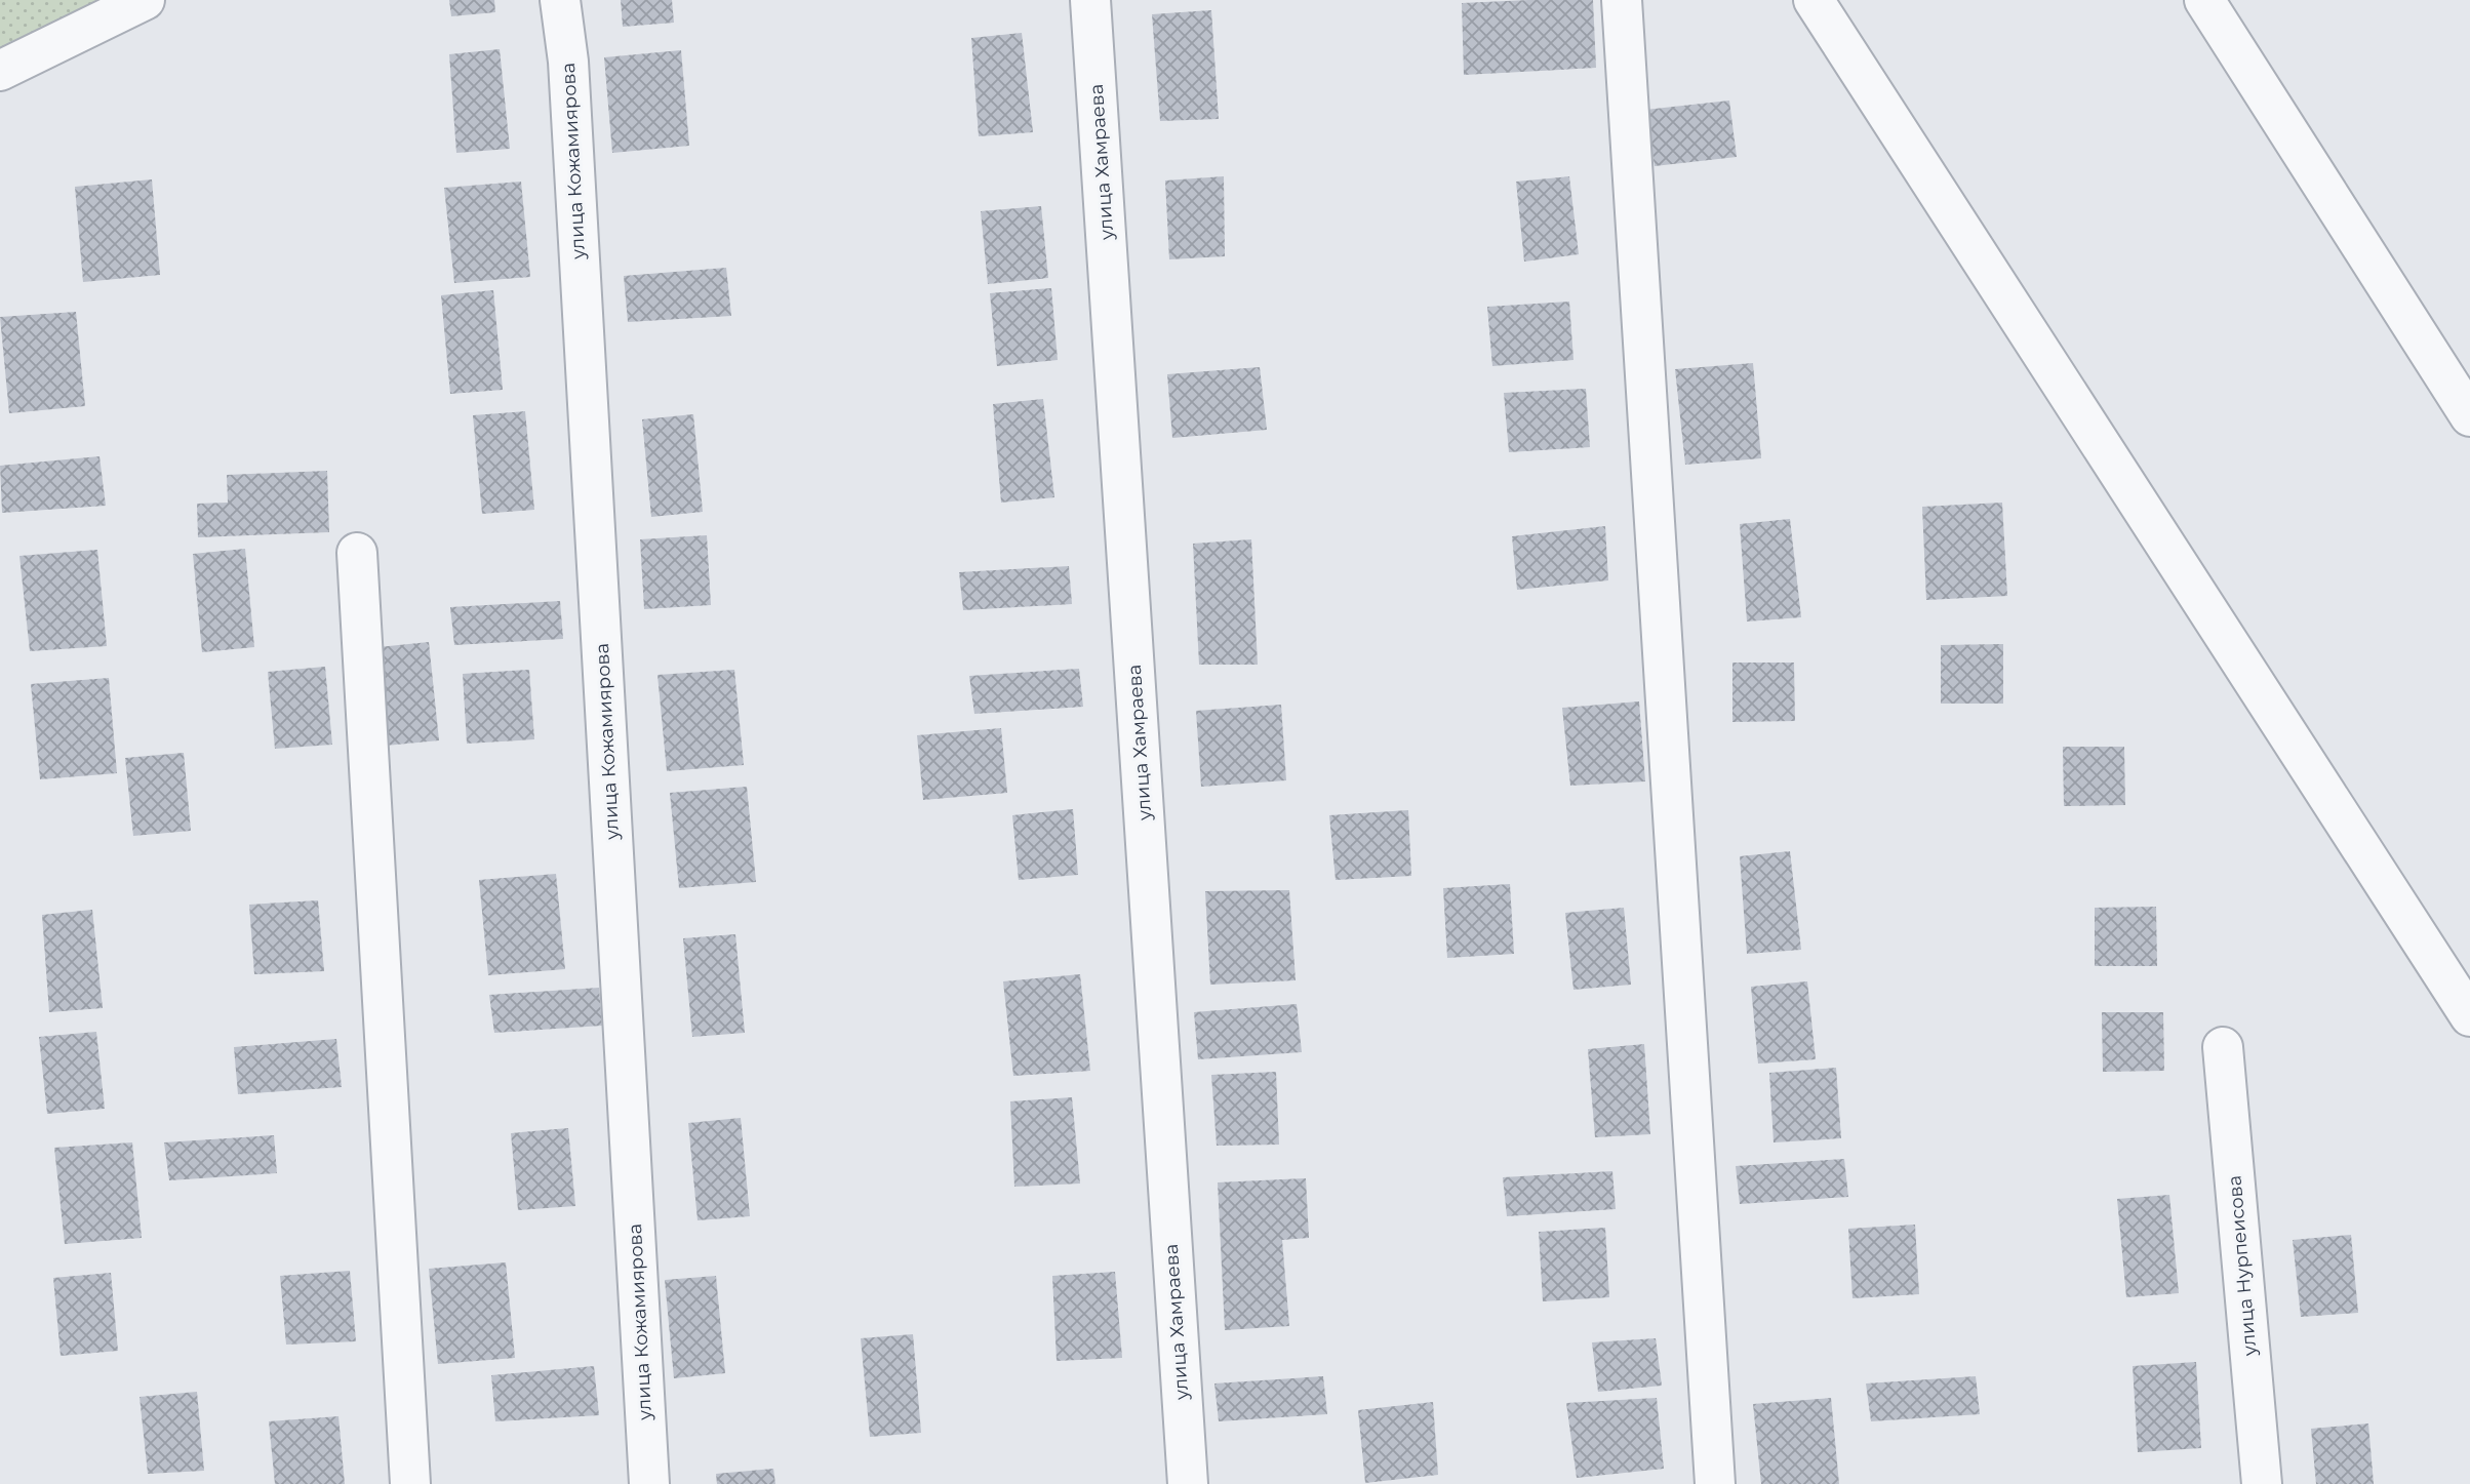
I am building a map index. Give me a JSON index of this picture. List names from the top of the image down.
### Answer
{
  "streets": {
    "street": ["улица Кожамиярова", "улица Хамраева", "улица Нурпеисова"]
  }
}
